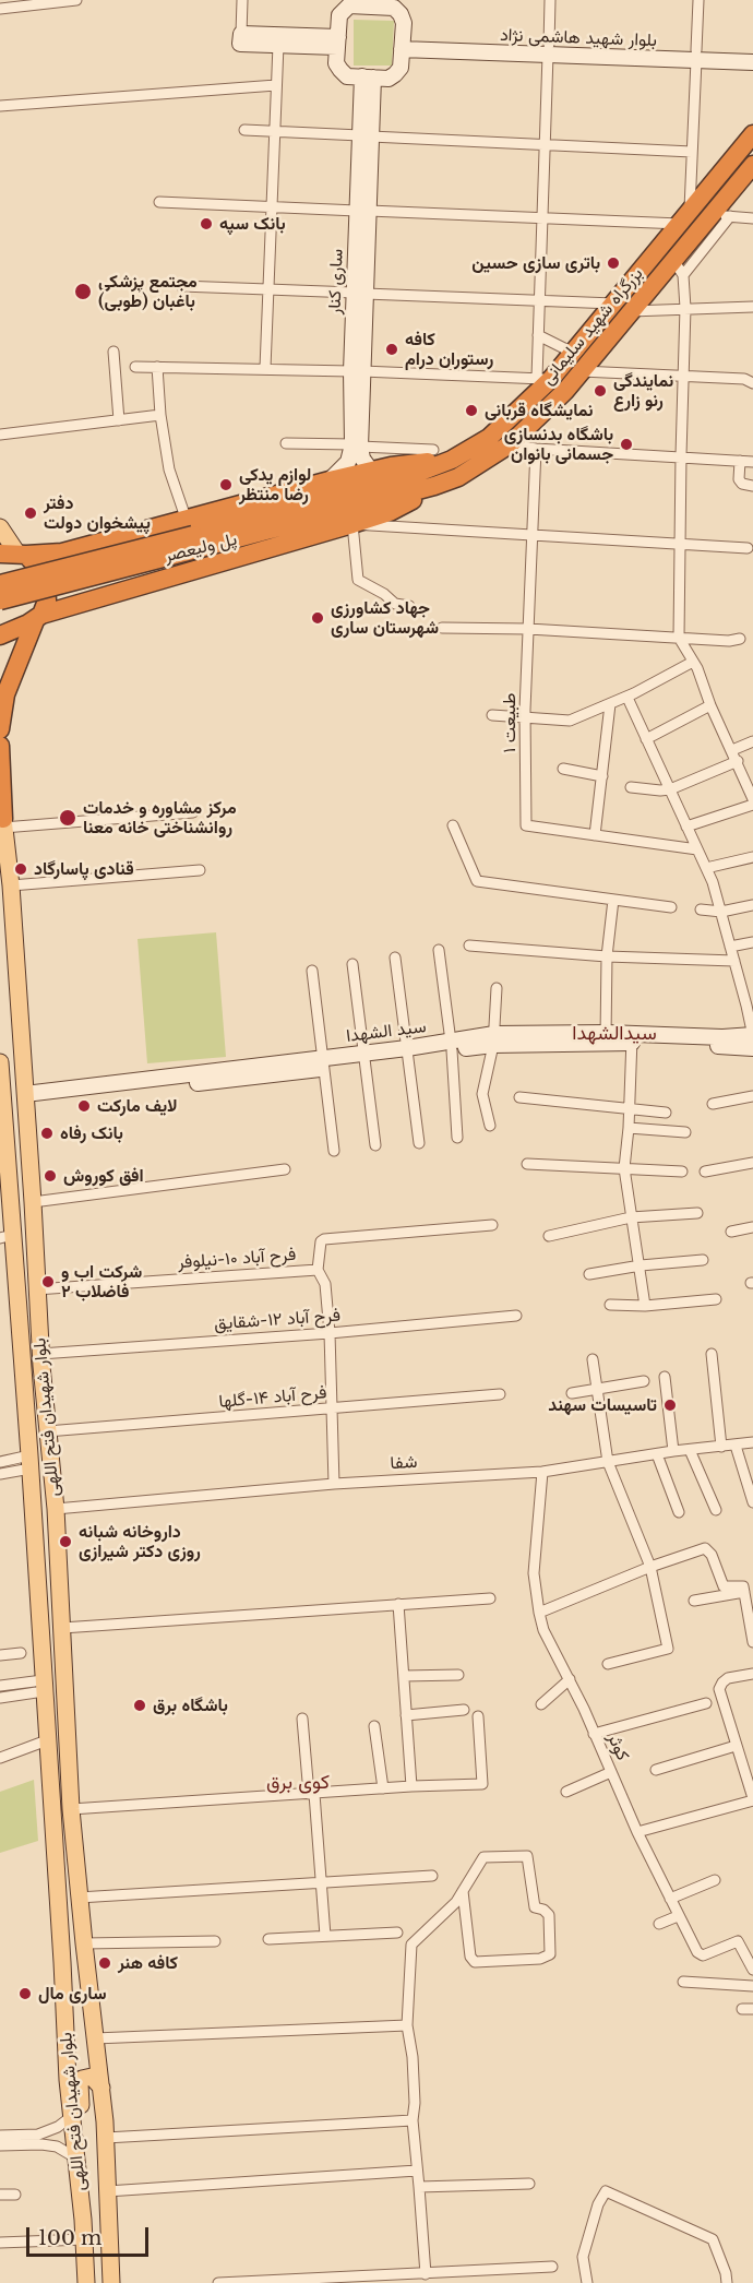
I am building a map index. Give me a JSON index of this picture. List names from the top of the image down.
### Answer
{
  "streets": {
    "highway": ["بزرگراه شهید سلیمانی", "پل ولیعصر", "بلوار شهیدان فتح اللهی"],
    "main road": ["بلوار شهید هاشمی نژاد", "ساری کنار", "سید الشهدا"],
    "street": [
      "طبیعت ۱",
      "فرح آباد ۱۰-نیلوفر",
      "فرح آباد ۱۲-شقایق",
      "فرح آباد ۱۴-گلها",
      "شفا",
      "کوثر"
    ]
  },
  "crossings": [
    ["بلوار شهید هاشمی نژاد", "ساری کنار"],
    ["بزرگراه شهید سلیمانی", "پل ولیعصر"],
    ["سید الشهدا", "بلوار شهیدان فتح اللهی"],
    ["فرح آباد ۱۰-نیلوفر", "بلوار شهیدان فتح اللهی"],
    ["فرح آباد ۱۲-شقایق", "بلوار شهیدان فتح اللهی"],
    ["فرح آباد ۱۴-گلها", "بلوار شهیدان فتح اللهی"],
    ["بلوار شهیدان فتح اللهی", "شفا"],
    ["شفا", "کوثر"]
  ],
  "districts": ["سیدالشهدا", "کوی برق"],
  "places": [
    "بانک سپه",
    "باتری سازی حسین",
    "مجتمع پزشکی باغبان (طوبی)",
    "کافه رستوران درام",
    "نمایندگی رنو زارع",
    "نمایشگاه قربانی",
    "باشگاه بدنسازی جسمانی بانوان",
    "لوازم یدکی رضا منتظر",
    "دفتر پیشخوان دولت",
    "جهاد کشاورزی شهرستان ساری",
    "مرکز مشاوره و خدمات روانشناختی خانه معنا",
    "قنادی پاسارگاد",
    "لایف مارکت",
    "بانک رفاه",
    "افق کوروش",
    "شرکت اب و فاضلاب ۲",
    "تاسیسات سهند",
    "داروخانه شبانه روزی دکتر شیرازی",
    "باشگاه برق",
    "کافه هنر",
    "ساری مال"
  ],
  "scale_bar": "100 m"
}
